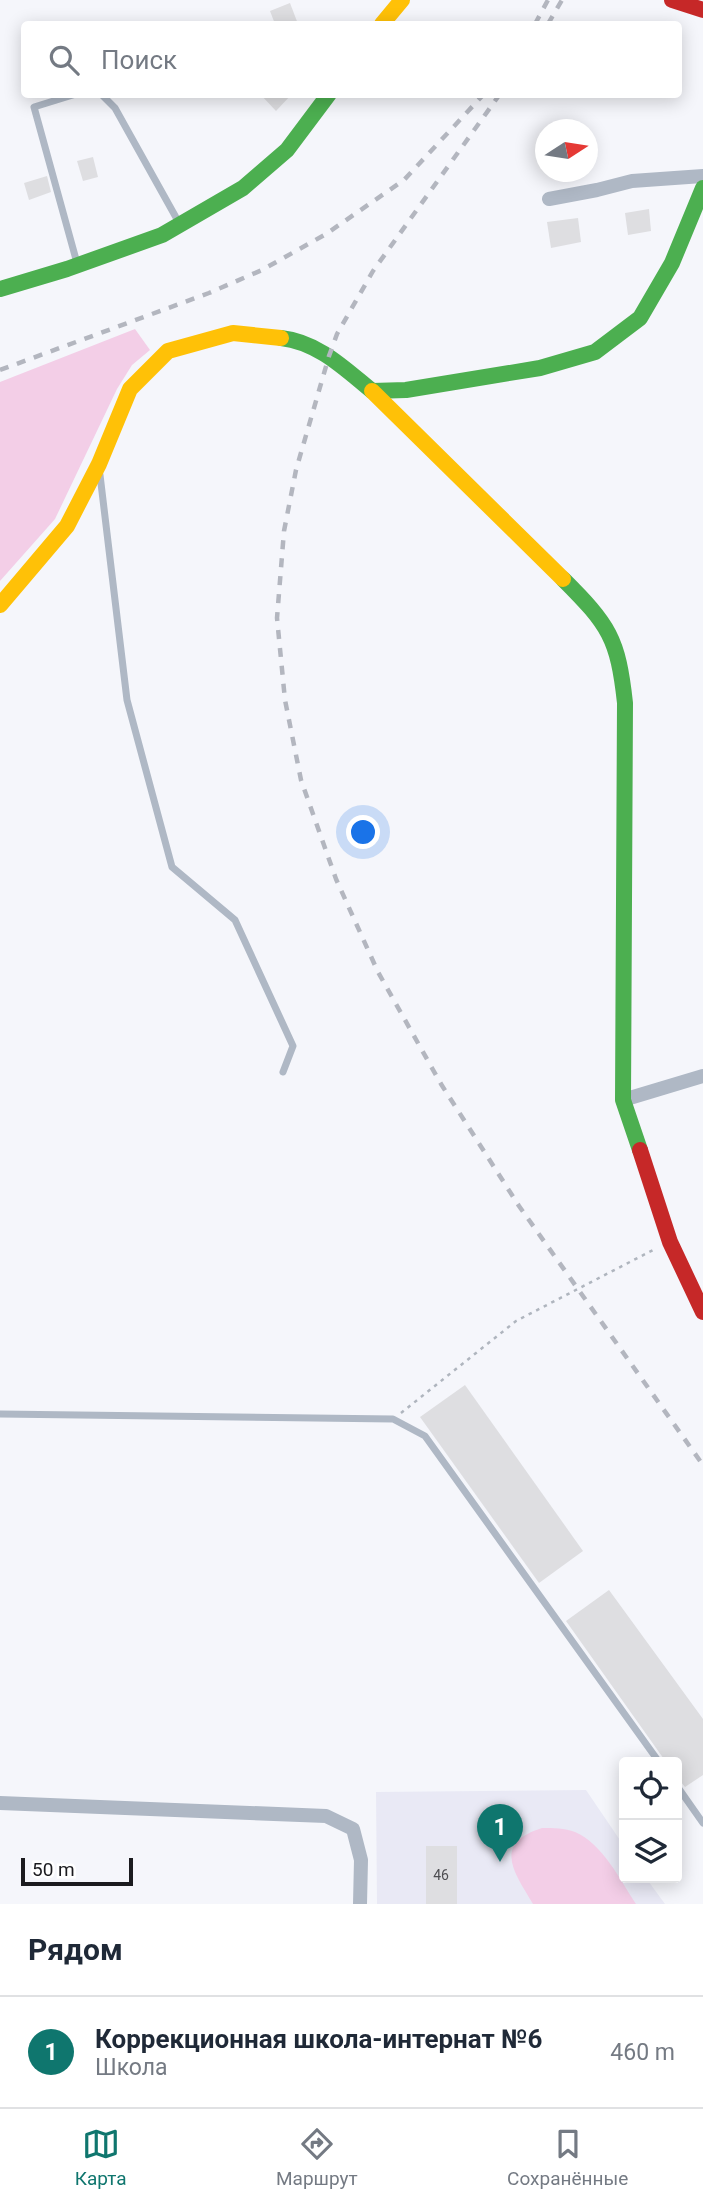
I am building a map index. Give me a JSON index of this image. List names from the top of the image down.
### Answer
{
  "house_numbers": ["46"],
  "scale_bar": "50 m",
  "north": "right",
  "page": {
    "search": "Поиск",
    "pins": "1",
    "scale": "50 m",
    "heading": "Рядом",
    "list": [
      {
        "mark": "1",
        "name": "Коррекционная школа-интернат №6",
        "note": "Школа",
        "value": "460 m"
      }
    ],
    "nav": ["Карта", "Маршрут", "Сохранённые"]
  }
}
